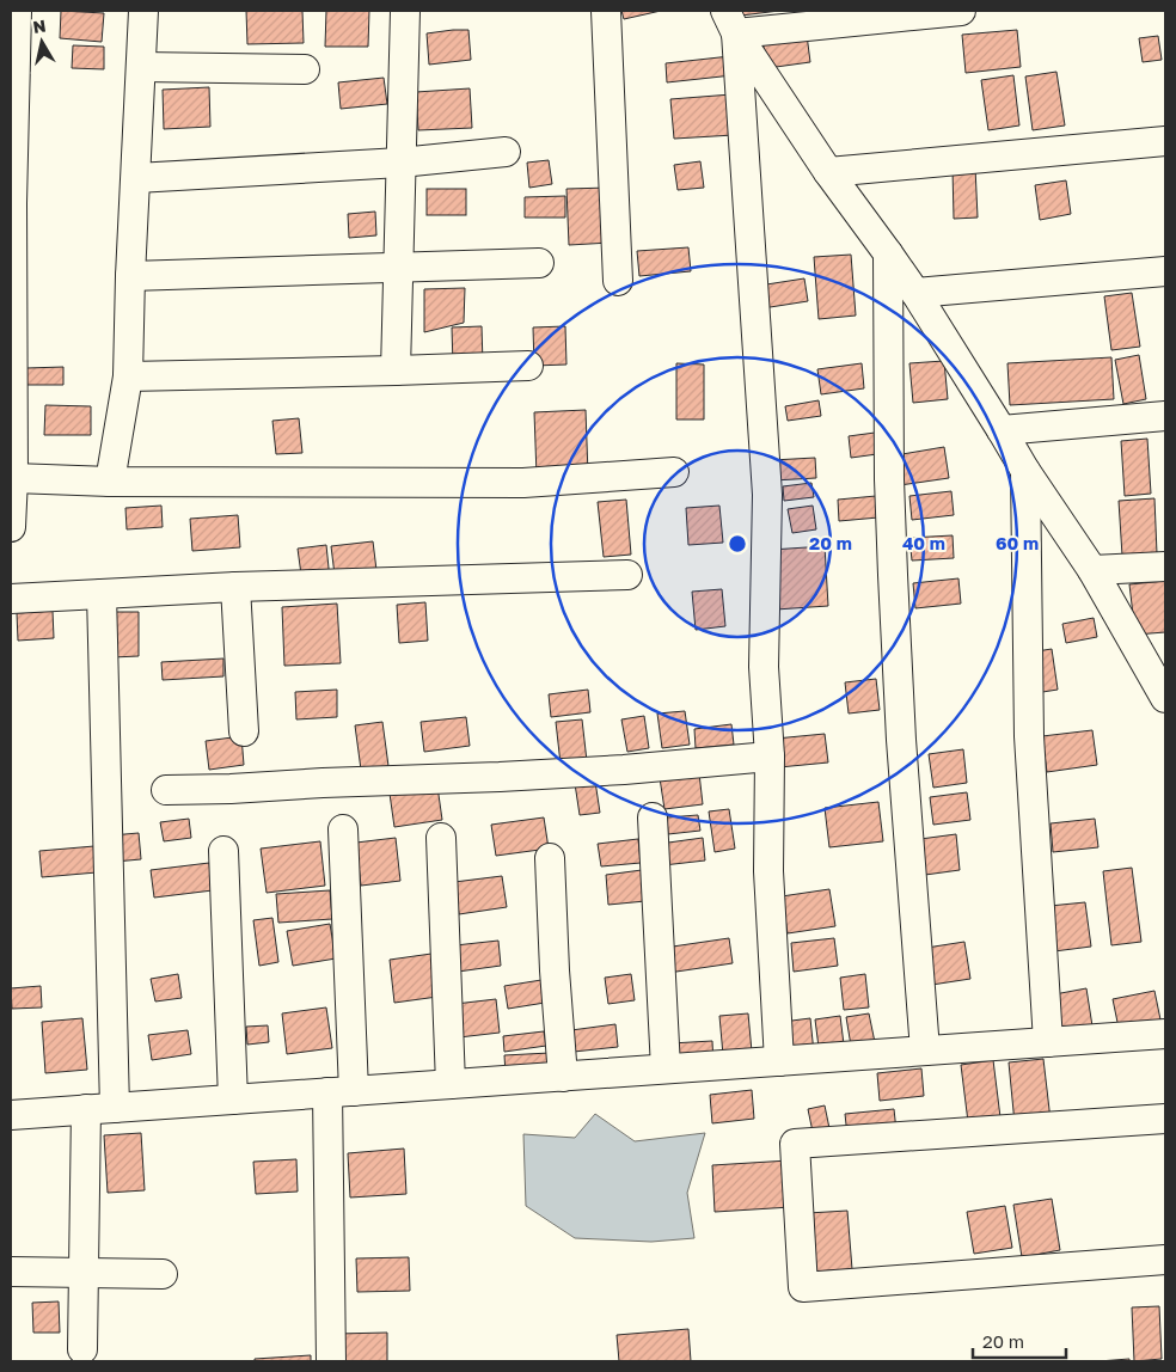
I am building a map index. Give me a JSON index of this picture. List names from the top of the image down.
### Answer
{
  "scale_bar": "20 m",
  "north": "top",
  "rings": ["20 m", "40 m", "60 m"]
}
